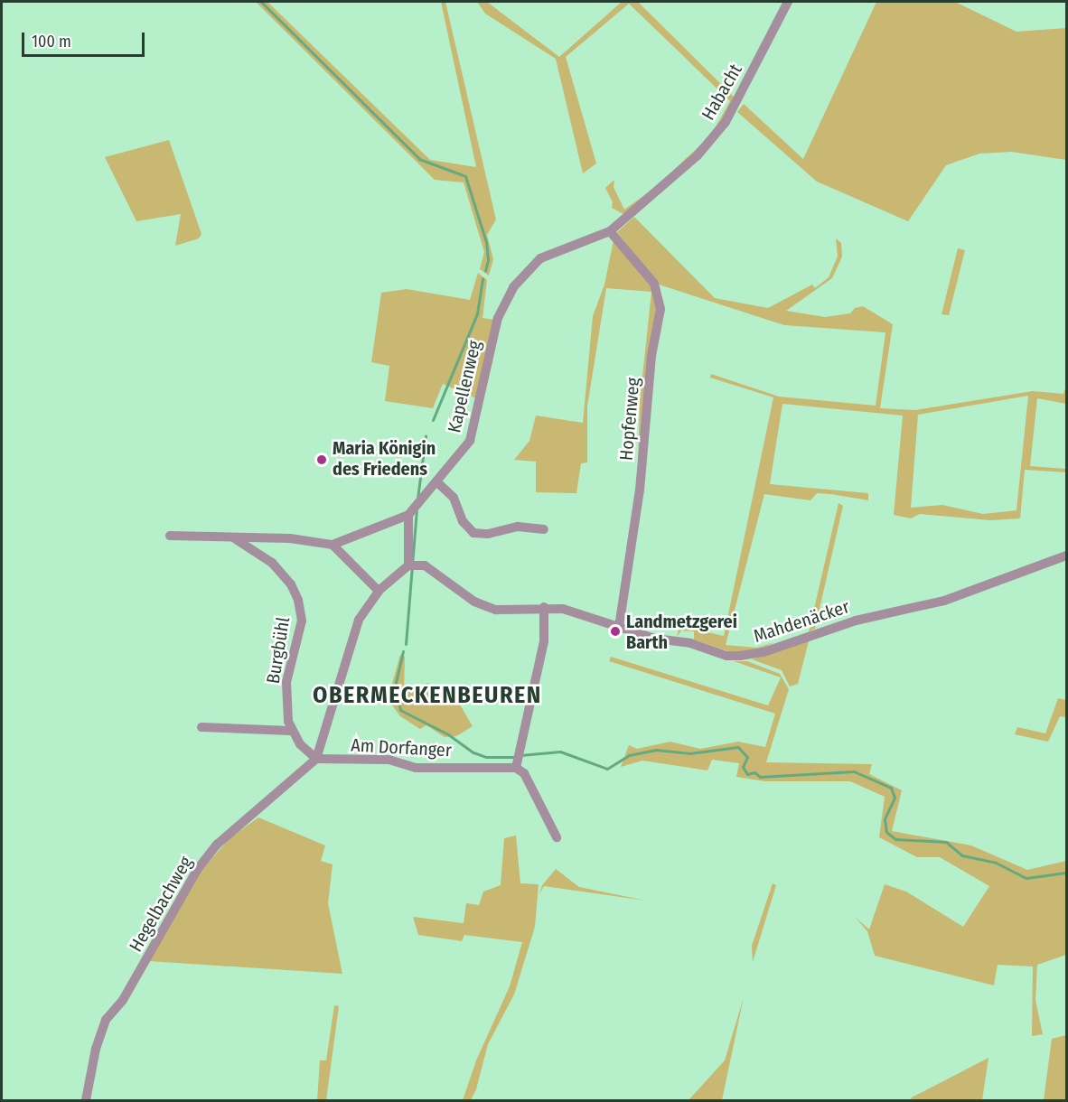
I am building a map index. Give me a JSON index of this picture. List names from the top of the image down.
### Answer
{
  "streets": {
    "street": [
      "Habacht",
      "Kapellenweg",
      "Hopfenweg",
      "Mahdenäcker",
      "Burgbühl",
      "Am Dorfanger",
      "Hegelbachweg"
    ]
  },
  "crossings": [
    ["Habacht", "Kapellenweg"],
    ["Kapellenweg", "Hopfenweg"],
    ["Kapellenweg", "Burgbühl"],
    ["Hopfenweg", "Mahdenäcker"],
    ["Am Dorfanger", "Hegelbachweg"]
  ],
  "districts": ["OBERMECKENBEUREN"],
  "places": ["Maria Königin des Friedens", "Landmetzgerei Barth"],
  "scale_bar": "100 m"
}
